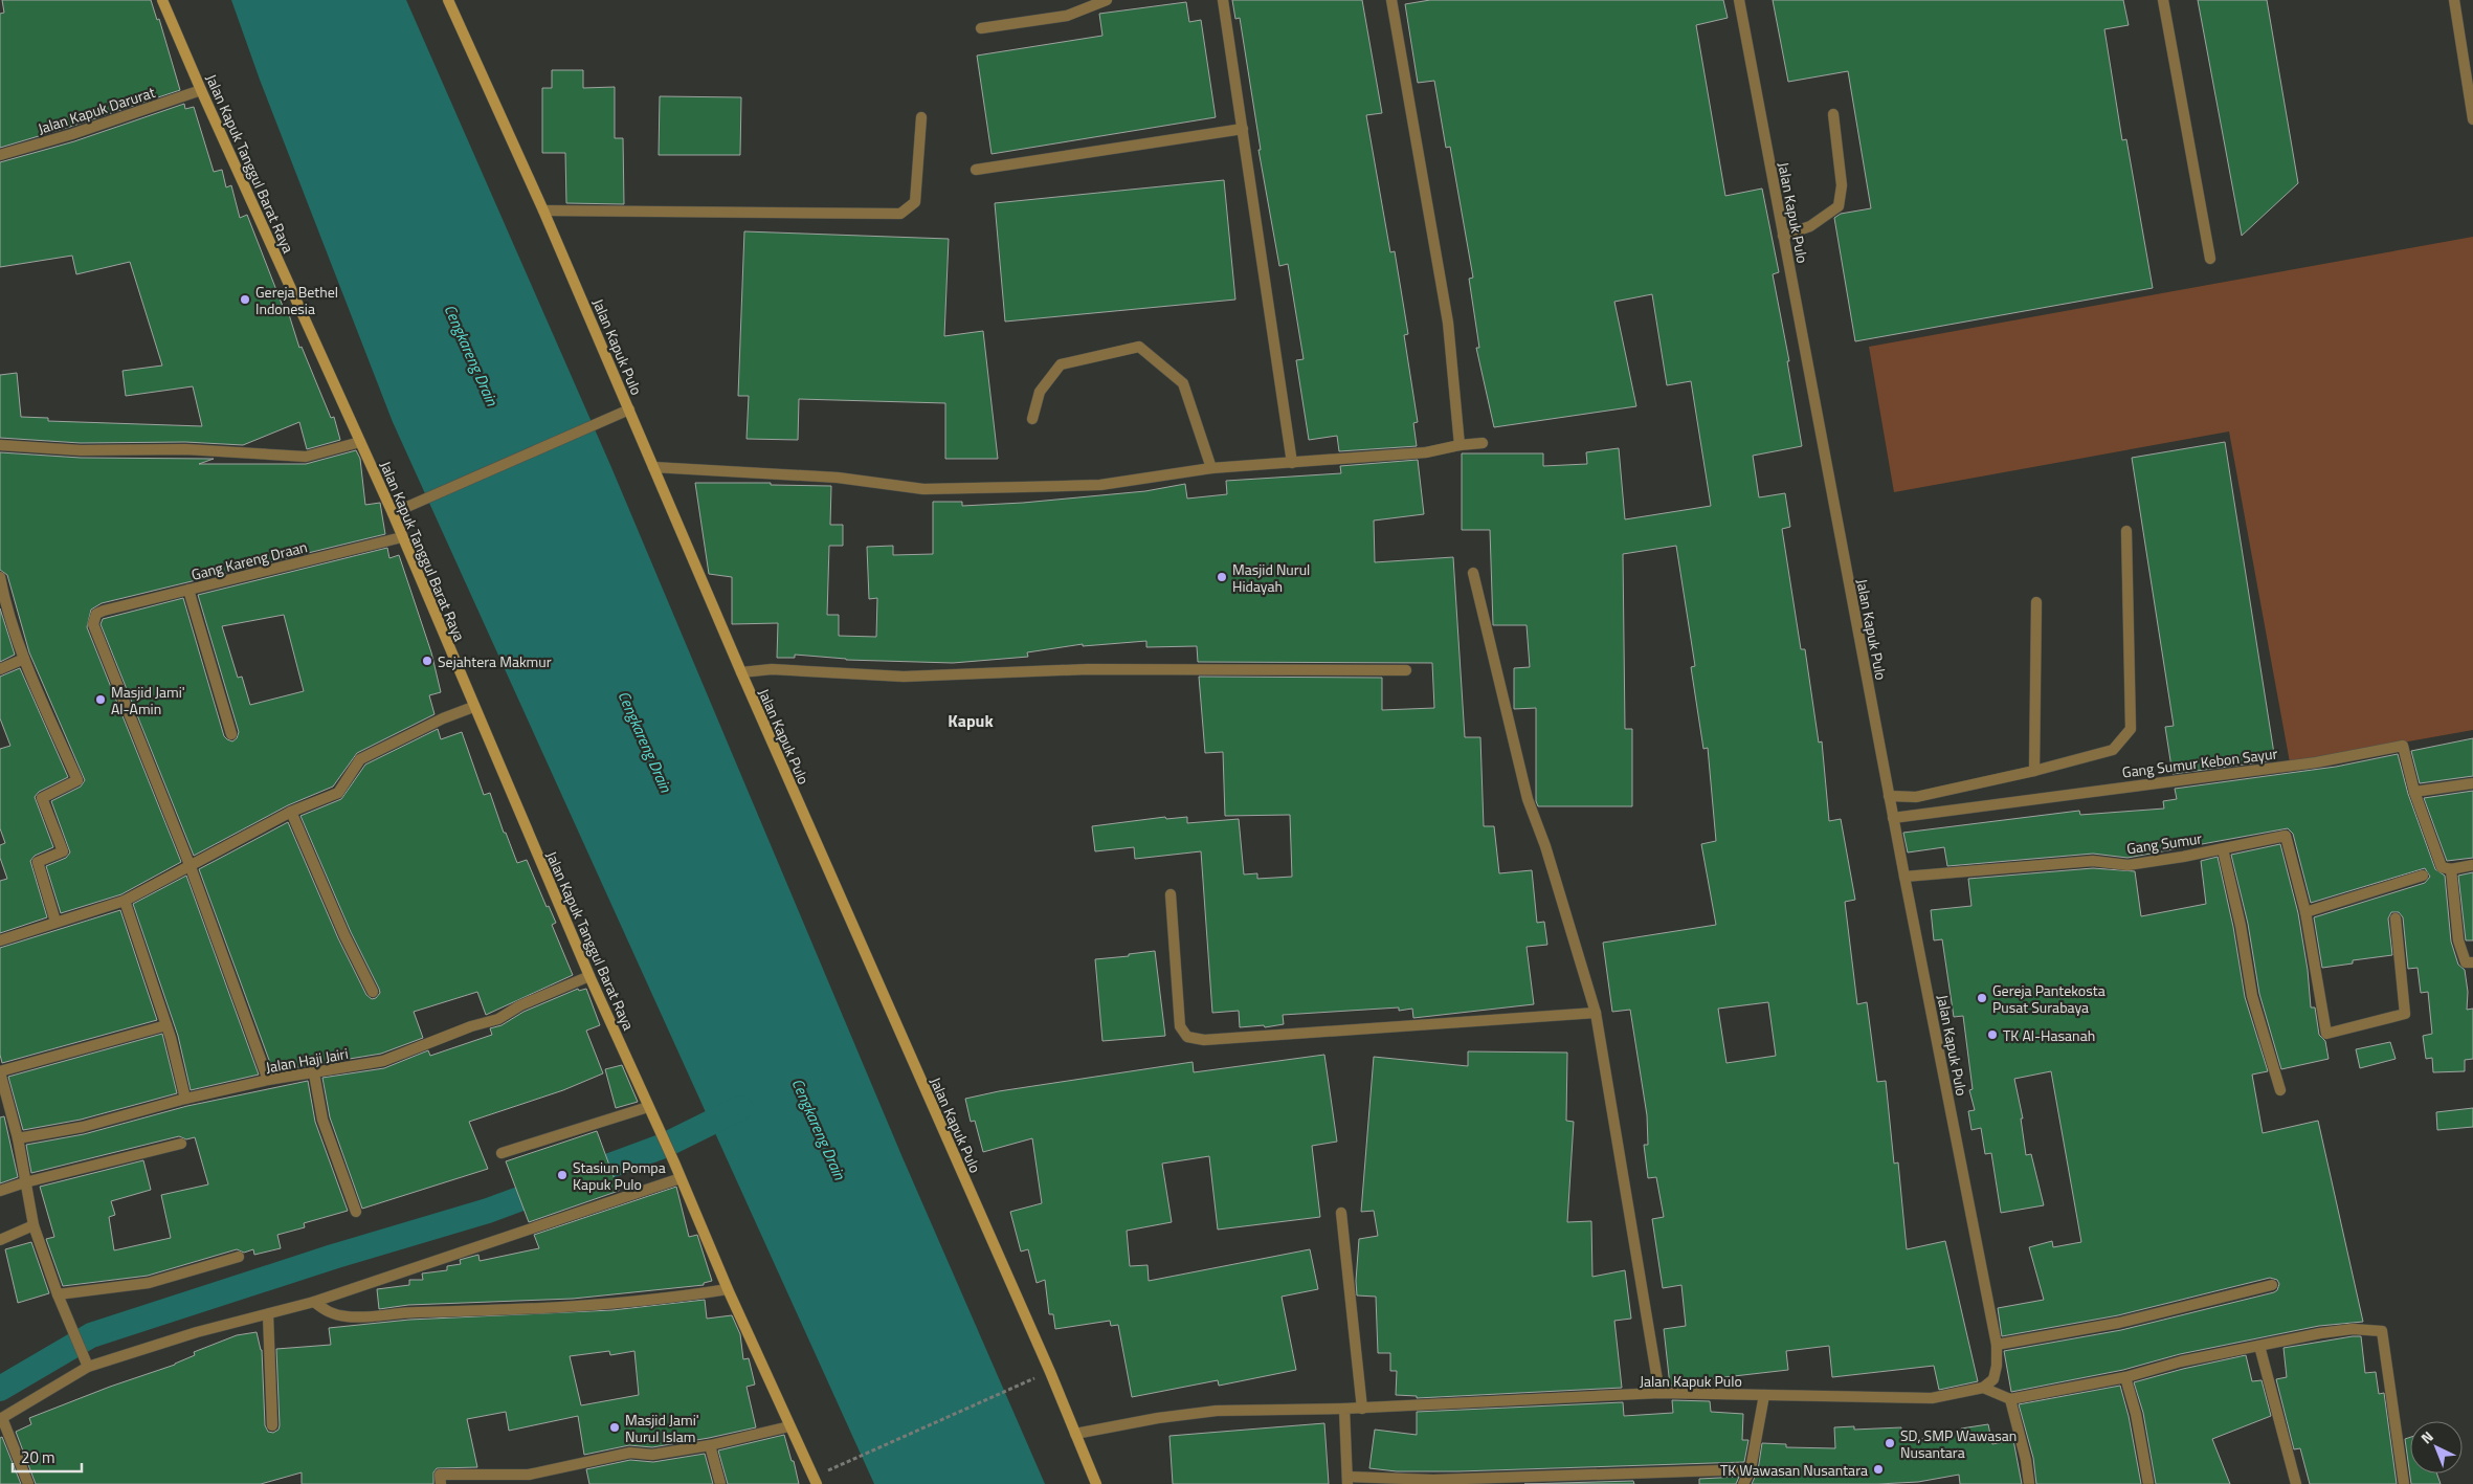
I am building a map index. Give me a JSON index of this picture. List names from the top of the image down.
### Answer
{
  "streets": {
    "main road": ["Jalan Kapuk Tanggul Barat Raya", "Jalan Kapuk Pulo"],
    "street": [
      "Jalan Kapuk Darurat",
      "Gang Kareng Draan",
      "Gang Sumur Kebon Sayur",
      "Gang Sumur",
      "Jalan Haji Jairi"
    ]
  },
  "crossings": [
    ["Jalan Kapuk Darurat", "Jalan Kapuk Tanggul Barat Raya"],
    ["Jalan Kapuk Tanggul Barat Raya", "Gang Kareng Draan"],
    ["Jalan Kapuk Tanggul Barat Raya", "Jalan Haji Jairi"],
    ["Jalan Kapuk Pulo", "Gang Sumur Kebon Sayur"],
    ["Jalan Kapuk Pulo", "Gang Sumur"]
  ],
  "districts": ["Kapuk"],
  "water": ["Cengkareng Drain"],
  "places": [
    "Gereja Bethel Indonesia",
    "Masjid Nurul Hidayah",
    "Sejahtera Makmur",
    "Masjid Jami' Al-Amin",
    "Gereja Pantekosta Pusat Surabaya",
    "TK Al-Hasanah",
    "Stasiun Pompa Kapuk Pulo",
    "Masjid Jami' Nurul Islam",
    "SD, SMP Wawasan Nusantara",
    "TK Wawasan Nusantara"
  ],
  "scale_bar": "20 m",
  "north": "top left"
}
